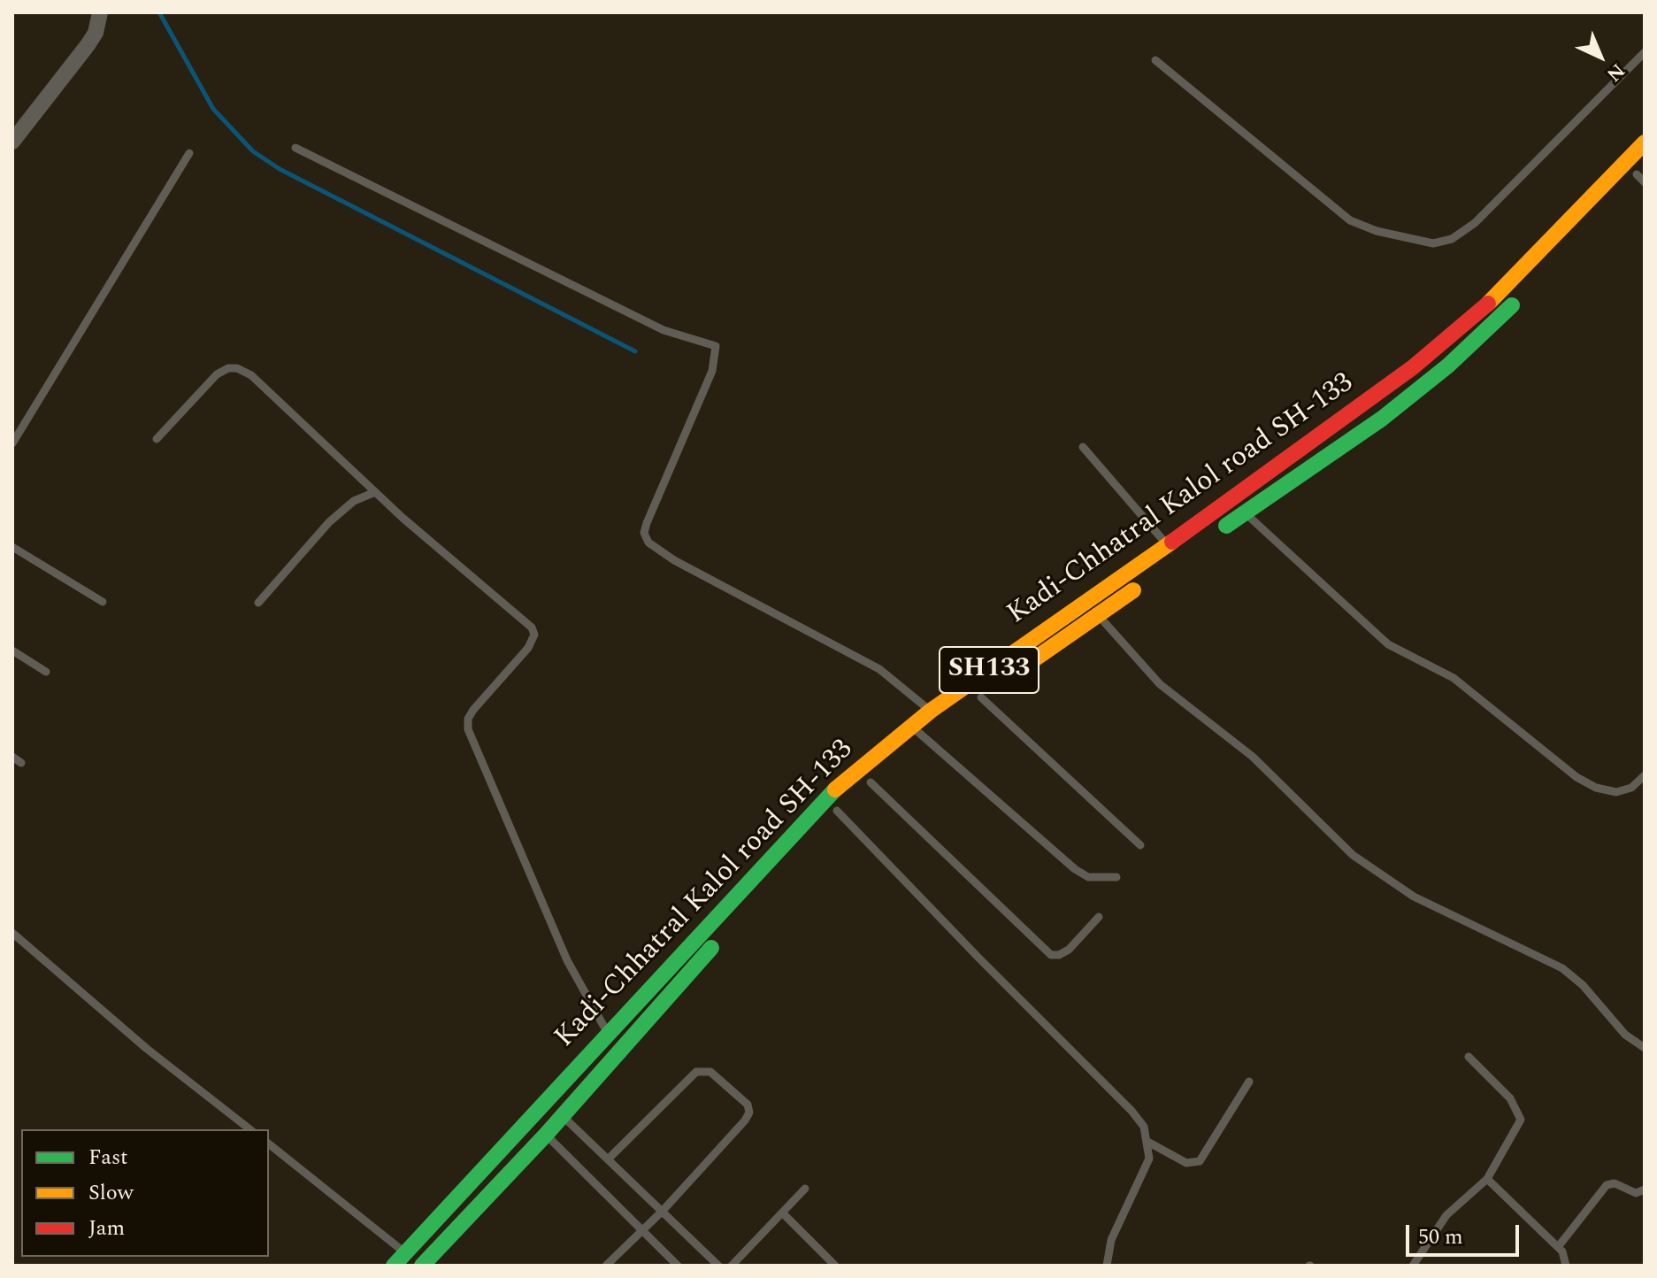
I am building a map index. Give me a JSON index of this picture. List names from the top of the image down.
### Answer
{
  "streets": {
    "main road": ["Kadi-Chhatral Kalol road SH-133", "SH133"]
  },
  "legend": ["Fast", "Slow", "Jam"],
  "scale_bar": "50 m",
  "north": "bottom right"
}
